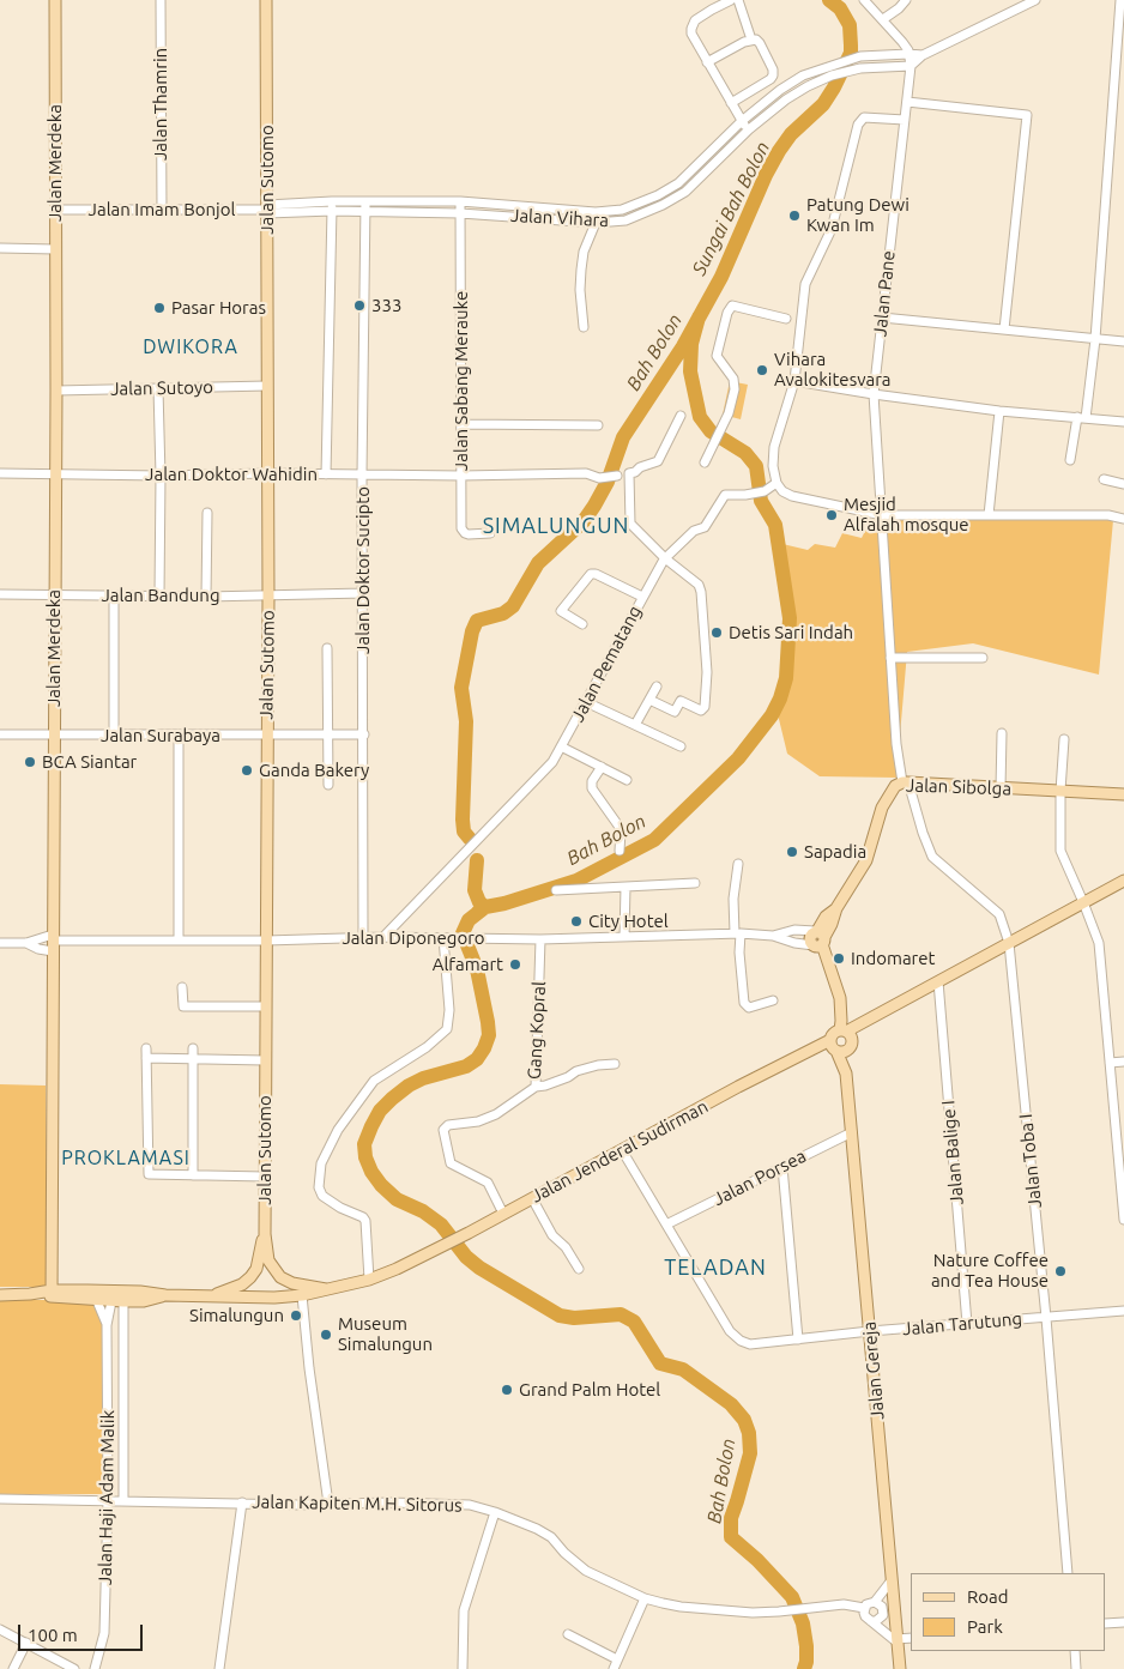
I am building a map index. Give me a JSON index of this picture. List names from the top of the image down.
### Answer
{
  "streets": {
    "main road": [
      "Jalan Merdeka",
      "Jalan Sutomo",
      "Jalan Sibolga",
      "Jalan Jenderal Sudirman",
      "Jalan Gereja"
    ],
    "street": [
      "Jalan Thamrin",
      "Jalan Imam Bonjol",
      "Jalan Vihara",
      "Jalan Pane",
      "Jalan Sabang Merauke",
      "Jalan Sutoyo",
      "Jalan Doktor Wahidin",
      "Jalan Doktor Sucipto",
      "Jalan Bandung",
      "Jalan Pematang",
      "Jalan Surabaya",
      "Jalan Diponegoro",
      "Gang Kopral",
      "Jalan Balige I",
      "Jalan Toba I",
      "Jalan Porsea",
      "Jalan Tarutung",
      "Jalan Haji Adam Malik",
      "Jalan Kapiten M.H. Sitorus"
    ]
  },
  "crossings": [
    ["Jalan Thamrin", "Jalan Imam Bonjol"],
    ["Jalan Merdeka", "Jalan Imam Bonjol"],
    ["Jalan Merdeka", "Jalan Sutoyo"],
    ["Jalan Merdeka", "Jalan Doktor Wahidin"],
    ["Jalan Merdeka", "Jalan Bandung"],
    ["Jalan Merdeka", "Jalan Surabaya"],
    ["Jalan Merdeka", "Jalan Diponegoro"],
    ["Jalan Sutomo", "Jalan Imam Bonjol"],
    ["Jalan Sutomo", "Jalan Vihara"],
    ["Jalan Sutomo", "Jalan Sutoyo"],
    ["Jalan Sutomo", "Jalan Doktor Wahidin"],
    ["Jalan Sutomo", "Jalan Bandung"],
    ["Jalan Sutomo", "Jalan Surabaya"],
    ["Jalan Sutomo", "Jalan Diponegoro"],
    ["Jalan Imam Bonjol", "Jalan Vihara"],
    ["Jalan Vihara", "Jalan Pane"],
    ["Jalan Vihara", "Jalan Sabang Merauke"],
    ["Jalan Vihara", "Jalan Doktor Sucipto"],
    ["Jalan Pane", "Jalan Sibolga"],
    ["Jalan Pane", "Jalan Toba I"],
    ["Jalan Sabang Merauke", "Jalan Doktor Wahidin"],
    ["Jalan Doktor Wahidin", "Jalan Doktor Sucipto"],
    ["Jalan Doktor Sucipto", "Jalan Bandung"],
    ["Jalan Doktor Sucipto", "Jalan Surabaya"],
    ["Jalan Doktor Sucipto", "Jalan Diponegoro"],
    ["Jalan Pematang", "Jalan Diponegoro"],
    ["Jalan Sibolga", "Jalan Toba I"],
    ["Jalan Diponegoro", "Gang Kopral"],
    ["Gang Kopral", "Jalan Jenderal Sudirman"],
    ["Jalan Jenderal Sudirman", "Jalan Tarutung"],
    ["Jalan Jenderal Sudirman", "Jalan Gereja"],
    ["Jalan Balige I", "Jalan Tarutung"],
    ["Jalan Toba I", "Jalan Tarutung"],
    ["Jalan Porsea", "Jalan Tarutung"],
    ["Jalan Porsea", "Jalan Gereja"],
    ["Jalan Tarutung", "Jalan Gereja"],
    ["Jalan Haji Adam Malik", "Jalan Kapiten M.H. Sitorus"]
  ],
  "districts": [
    "DWIKORA",
    "SIMALUNGUN",
    "PROKLAMASI",
    "TELADAN"
  ],
  "water": ["Sungai Bah Bolon", "Bah Bolon"],
  "places": [
    "Patung Dewi Kwan Im",
    "333",
    "Pasar Horas",
    "Vihara Avalokitesvara",
    "Mesjid Alfalah mosque",
    "Detis Sari Indah",
    "BCA Siantar",
    "Ganda Bakery",
    "Sapadia",
    "City Hotel",
    "Indomaret",
    "Alfamart",
    "Nature Coffee and Tea House",
    "Simalungun",
    "Museum Simalungun",
    "Grand Palm Hotel"
  ],
  "legend": ["Road", "Park"],
  "scale_bar": "100 m"
}
